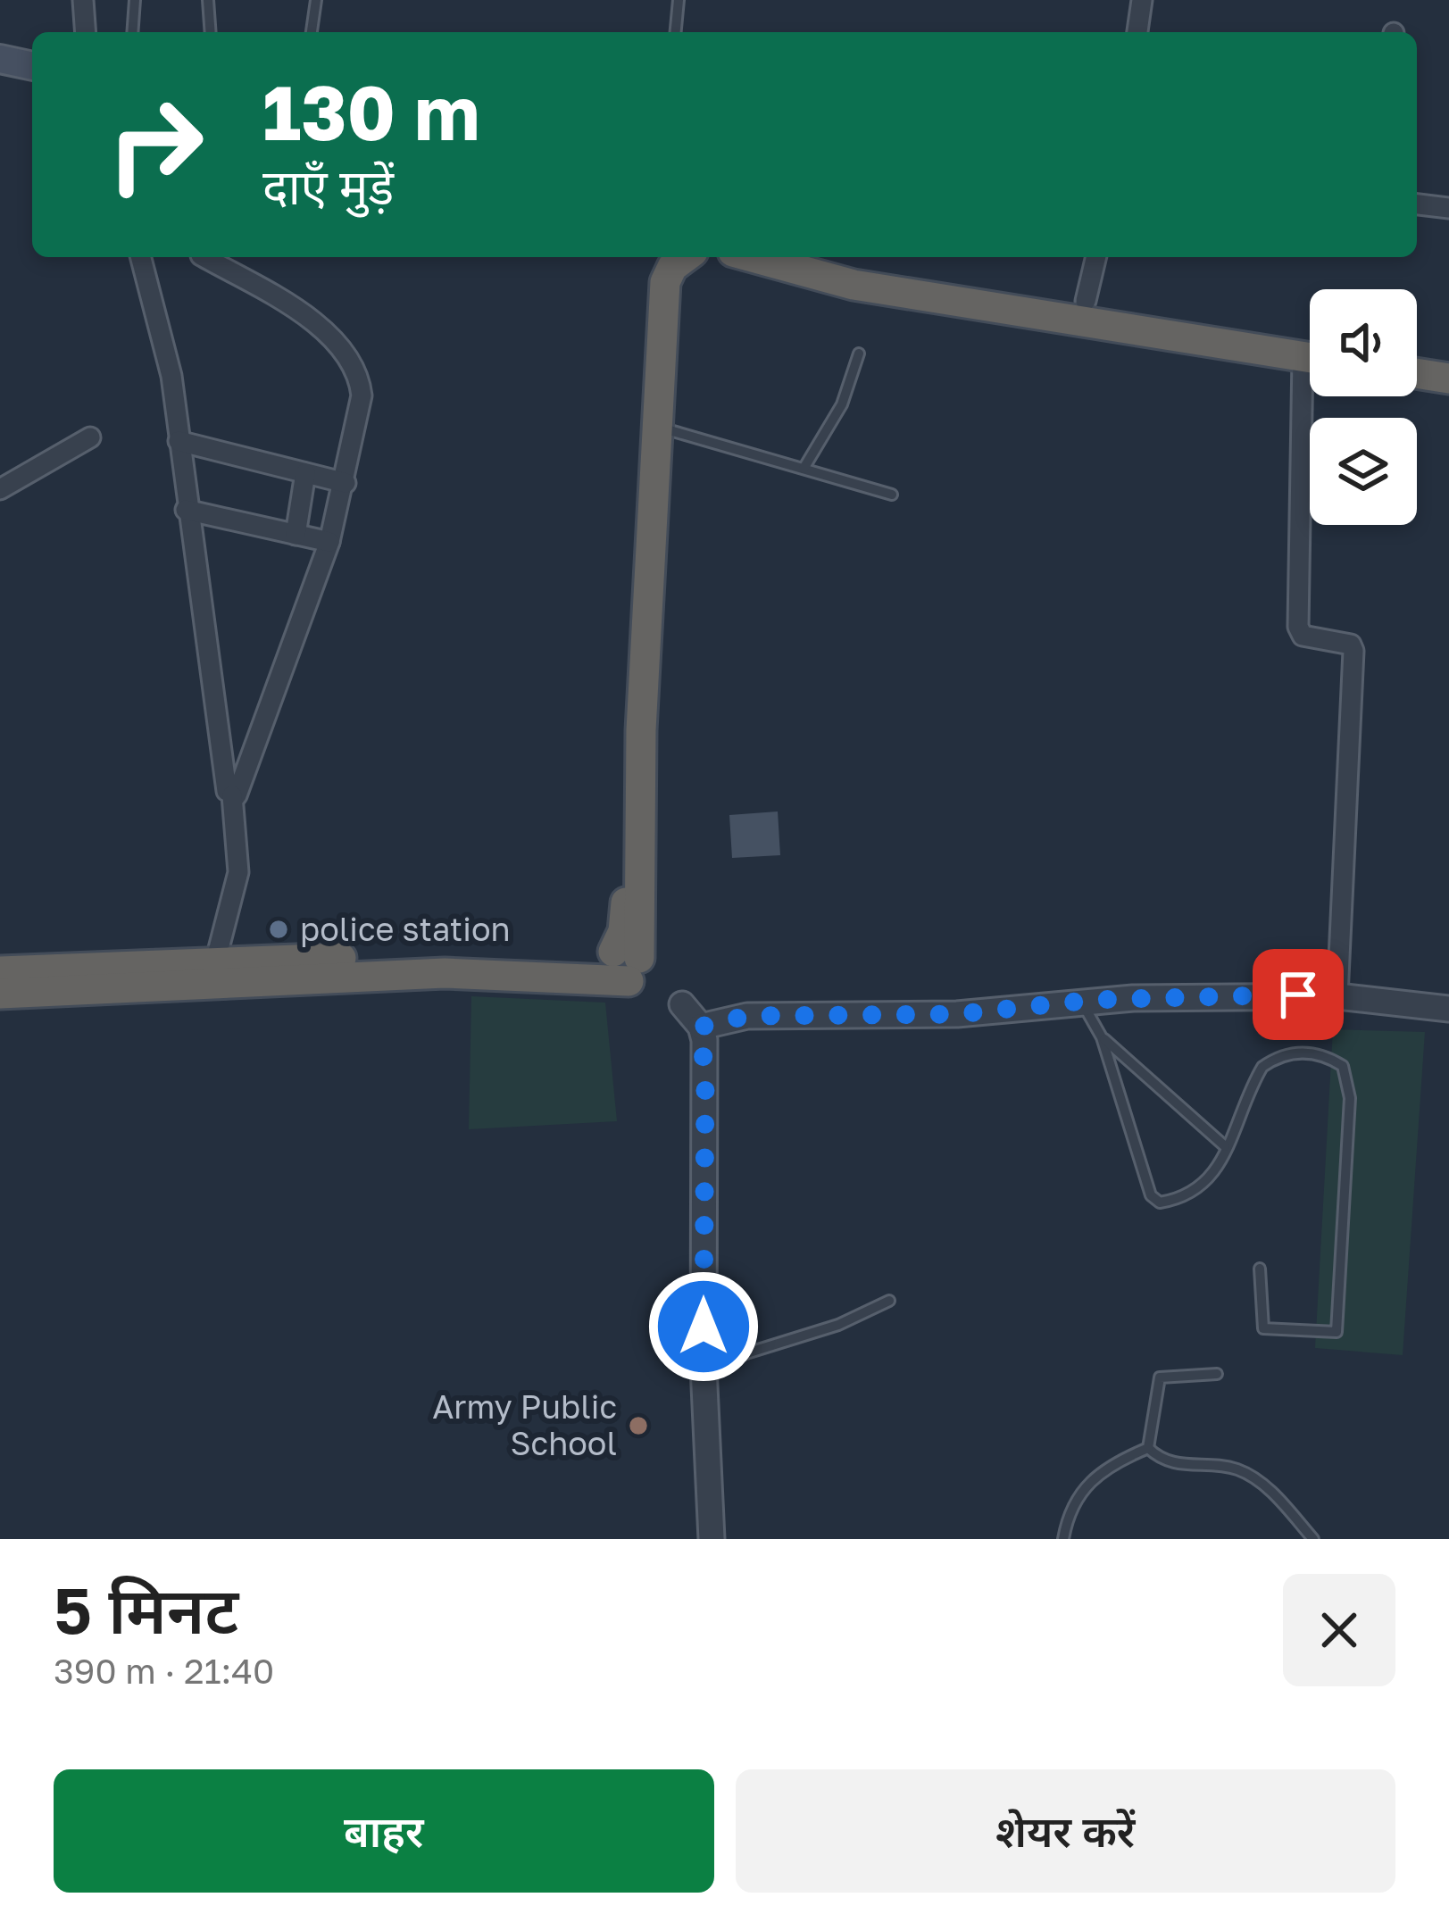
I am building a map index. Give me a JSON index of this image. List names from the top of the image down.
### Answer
{
  "places": ["police station", "Army Public School"],
  "page": {
    "turn": ["130 m", "दाएँ मुड़ें"],
    "heading": ["5 मिनट", "390 m · 21:40"],
    "buttons": ["बाहर", "शेयर करें"]
  }
}
